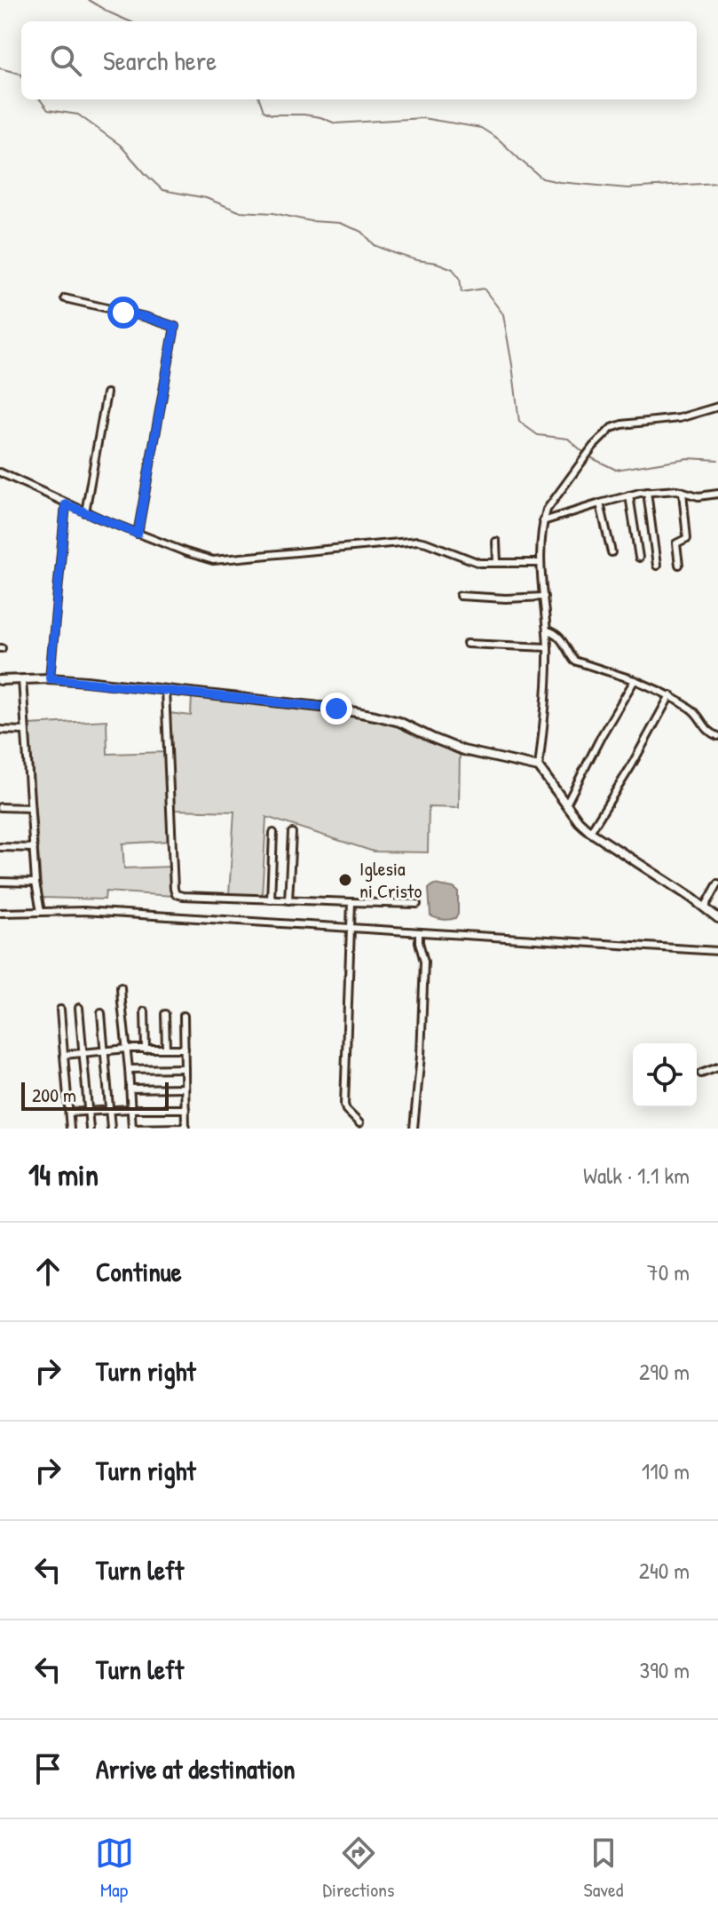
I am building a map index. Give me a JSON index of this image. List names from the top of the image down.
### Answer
{
  "places": ["Iglesia ni Cristo"],
  "scale_bar": "200 m",
  "page": {
    "search": "Search here",
    "scale": "200 m",
    "heading": ["14 min", "Walk · 1.1 km"],
    "list": [
      ["Continue", "70 m"],
      ["Turn right", "290 m"],
      ["Turn right", "110 m"],
      ["Turn left", "240 m"],
      ["Turn left", "390 m"],
      "Arrive at destination"
    ],
    "nav": ["Map", "Directions", "Saved"]
  }
}
